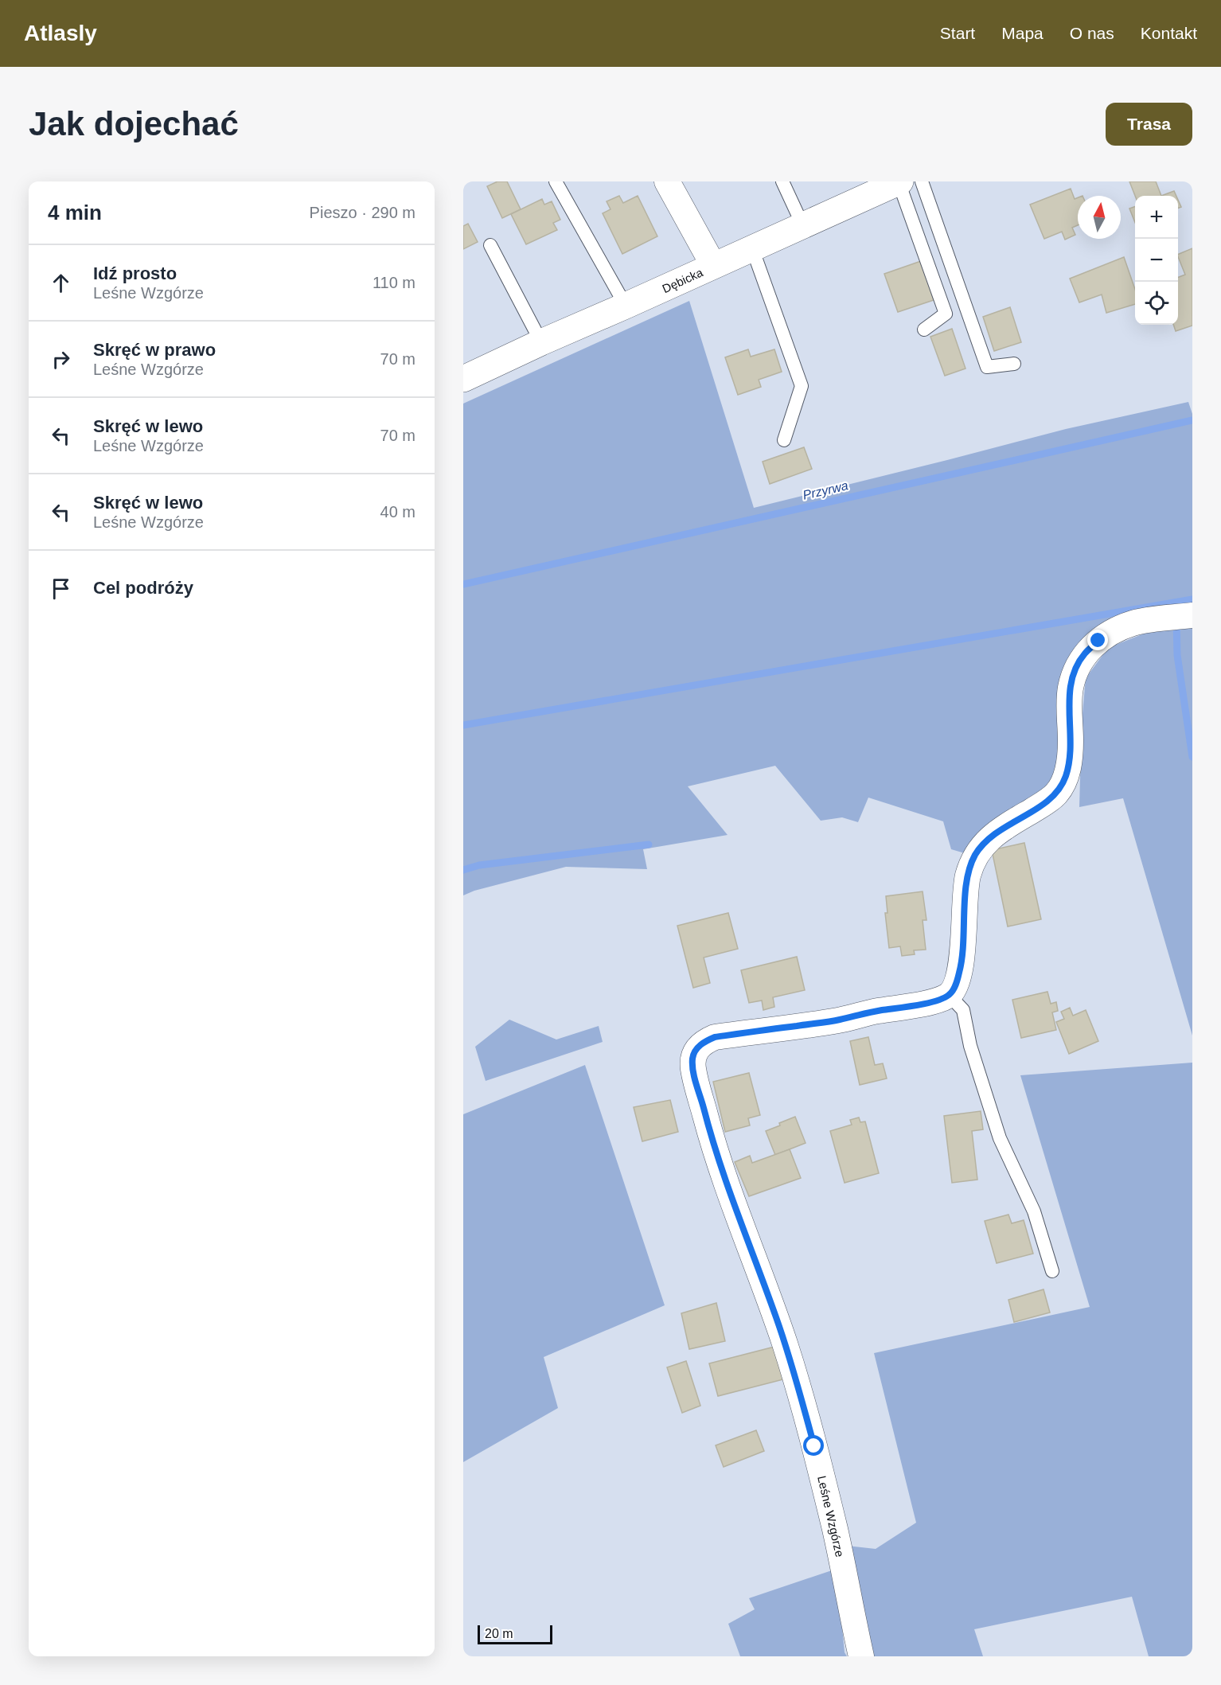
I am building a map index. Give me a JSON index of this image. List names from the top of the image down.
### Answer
{
  "streets": {
    "street": ["Dębicka", "Leśne Wzgórze"]
  },
  "water": ["Przyrwa"],
  "scale_bar": "20 m",
  "north": "top",
  "page": {
    "header": "Atlasly",
    "nav": [
      "Start",
      "Mapa",
      "O nas",
      "Kontakt"
    ],
    "buttons": "Trasa",
    "title": "Jak dojechać",
    "heading": ["4 min", "Pieszo · 290 m"],
    "map_buttons": ["+", "−"],
    "list": [
      ["Idź prosto", "Leśne Wzgórze", "110 m"],
      ["Skręć w prawo", "Leśne Wzgórze", "70 m"],
      ["Skręć w lewo", "Leśne Wzgórze", "70 m"],
      ["Skręć w lewo", "Leśne Wzgórze", "40 m"],
      "Cel podróży"
    ],
    "scale": "20 m"
  }
}
